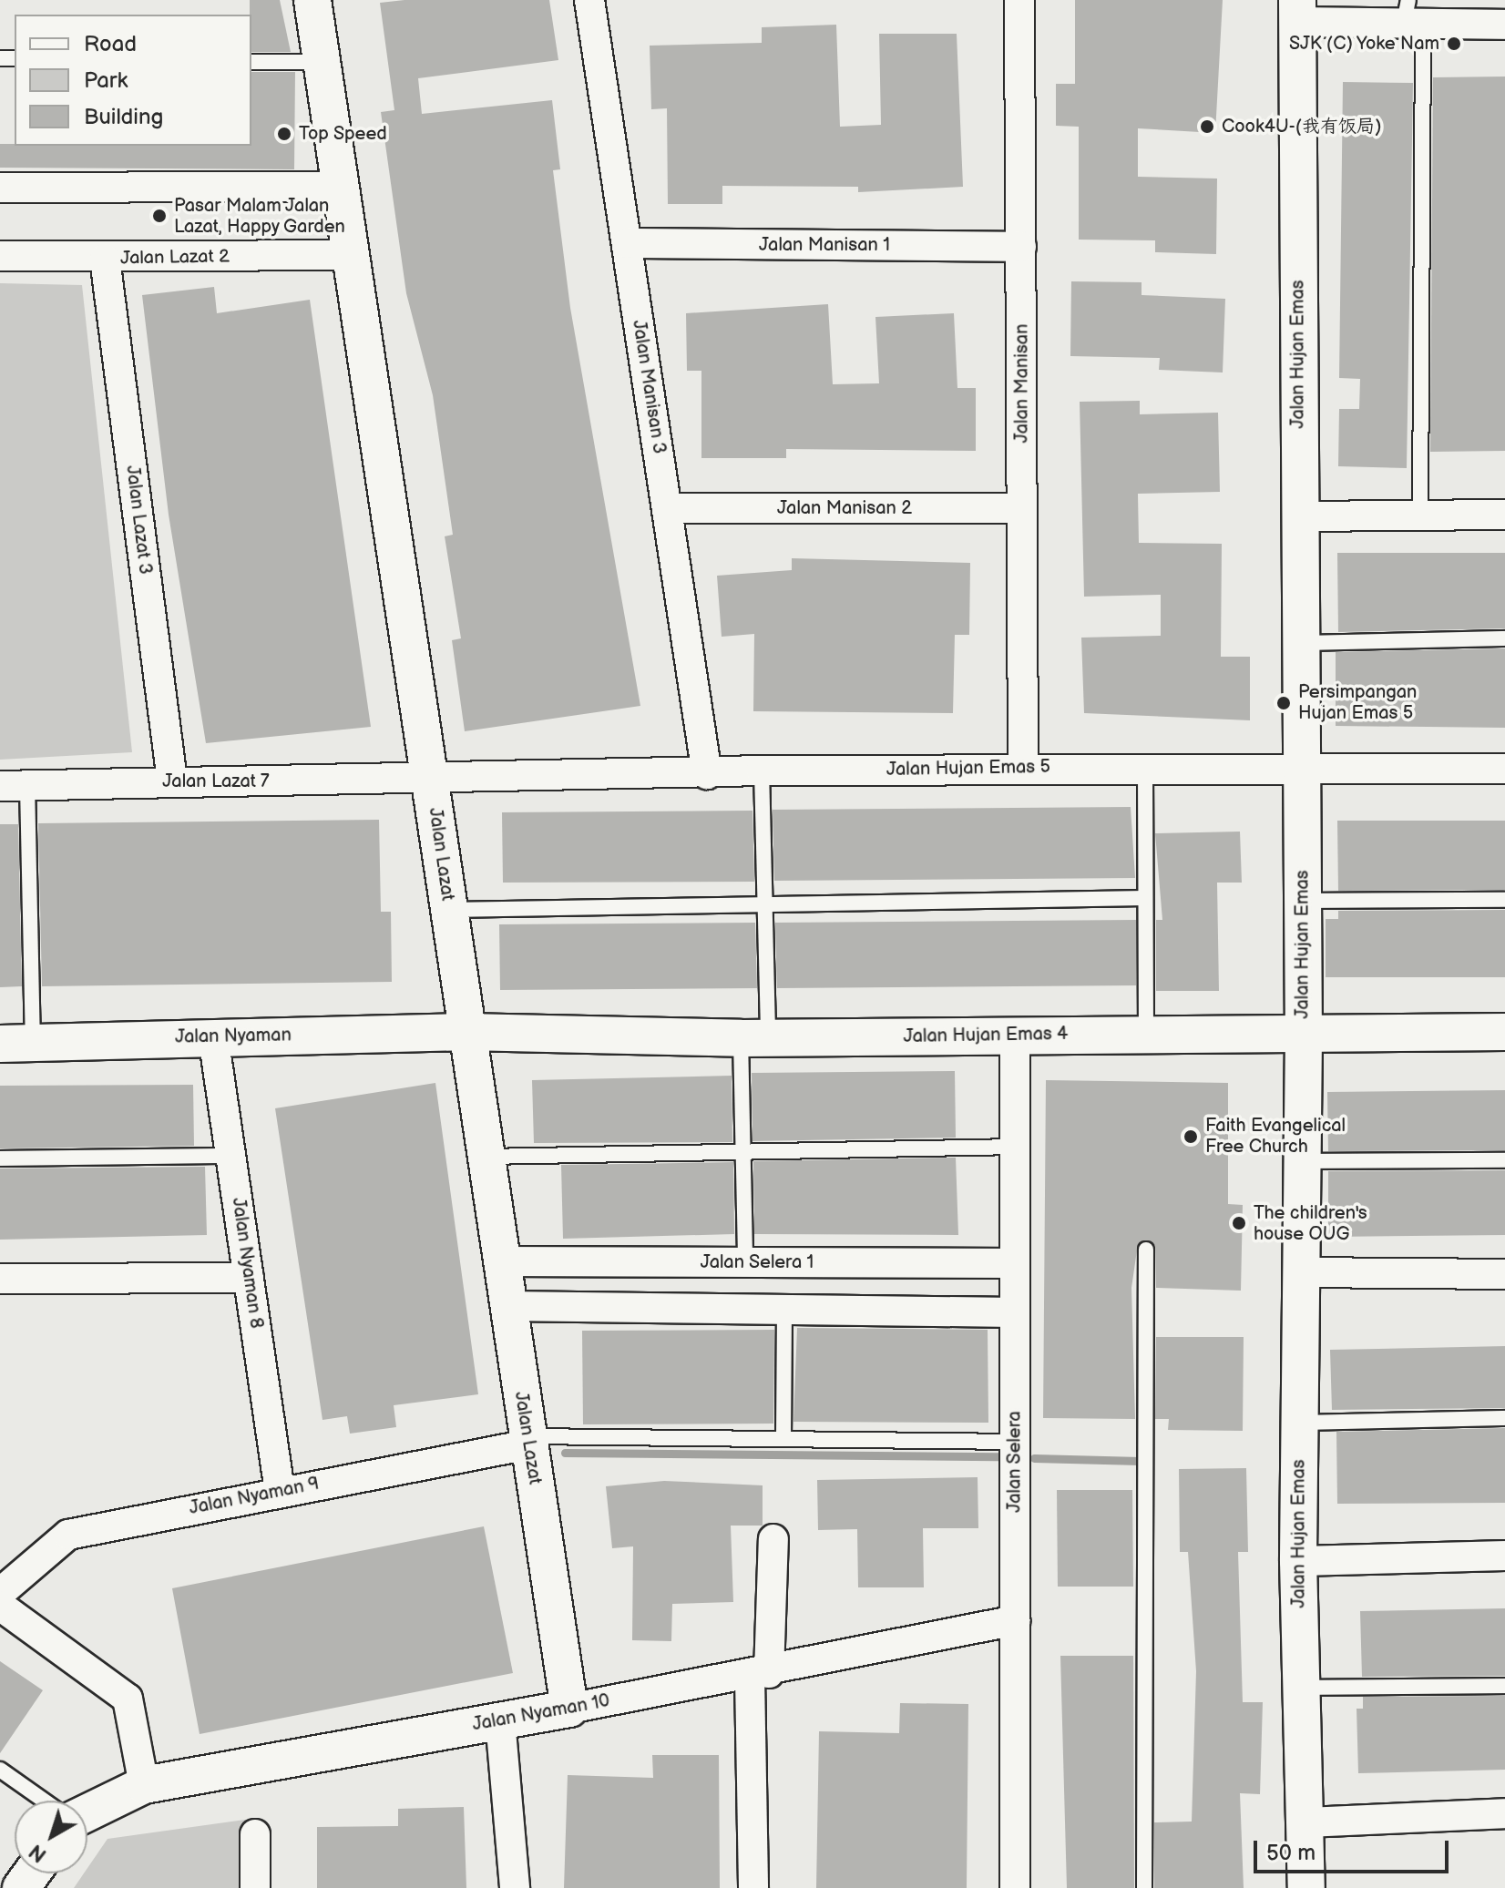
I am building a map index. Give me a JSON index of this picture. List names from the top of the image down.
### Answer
{
  "streets": {
    "street": [
      "Jalan Manisan 1",
      "Jalan Lazat 2",
      "Jalan Hujan Emas",
      "Jalan Manisan",
      "Jalan Manisan 3",
      "Jalan Manisan 2",
      "Jalan Lazat 3",
      "Jalan Hujan Emas 5",
      "Jalan Lazat 7",
      "Jalan Lazat",
      "Jalan Hujan Emas 4",
      "Jalan Nyaman",
      "Jalan Selera 1",
      "Jalan Nyaman 8",
      "Jalan Selera",
      "Jalan Nyaman 9",
      "Jalan Nyaman 10"
    ]
  },
  "crossings": [
    ["Jalan Manisan 1", "Jalan Manisan"],
    ["Jalan Manisan 1", "Jalan Manisan 3"],
    ["Jalan Lazat 2", "Jalan Lazat 3"],
    ["Jalan Lazat 2", "Jalan Lazat"],
    ["Jalan Hujan Emas", "Jalan Hujan Emas 5"],
    ["Jalan Hujan Emas", "Jalan Hujan Emas 4"],
    ["Jalan Manisan", "Jalan Manisan 2"],
    ["Jalan Manisan", "Jalan Hujan Emas 5"],
    ["Jalan Manisan 3", "Jalan Manisan 2"],
    ["Jalan Manisan 3", "Jalan Hujan Emas 5"],
    ["Jalan Lazat 3", "Jalan Lazat 7"],
    ["Jalan Hujan Emas 5", "Jalan Lazat 7"],
    ["Jalan Hujan Emas 5", "Jalan Lazat"],
    ["Jalan Lazat 7", "Jalan Lazat"],
    ["Jalan Lazat", "Jalan Hujan Emas 4"],
    ["Jalan Lazat", "Jalan Nyaman"],
    ["Jalan Lazat", "Jalan Selera 1"],
    ["Jalan Lazat", "Jalan Nyaman 9"],
    ["Jalan Lazat", "Jalan Nyaman 10"],
    ["Jalan Hujan Emas 4", "Jalan Nyaman"],
    ["Jalan Hujan Emas 4", "Jalan Selera"],
    ["Jalan Nyaman", "Jalan Nyaman 8"],
    ["Jalan Selera 1", "Jalan Selera"],
    ["Jalan Nyaman 8", "Jalan Nyaman 9"],
    ["Jalan Selera", "Jalan Nyaman 10"]
  ],
  "places": [
    "SJK (C) Yoke Nam",
    "Cook4U-(我有饭局)",
    "Top Speed",
    "Pasar Malam Jalan Lazat, Happy Garden",
    "Persimpangan Hujan Emas 5",
    "Faith Evangelical Free Church",
    "The children's house OUG"
  ],
  "legend": ["Road", "Park", "Building"],
  "scale_bar": "50 m",
  "north": "bottom left"
}
